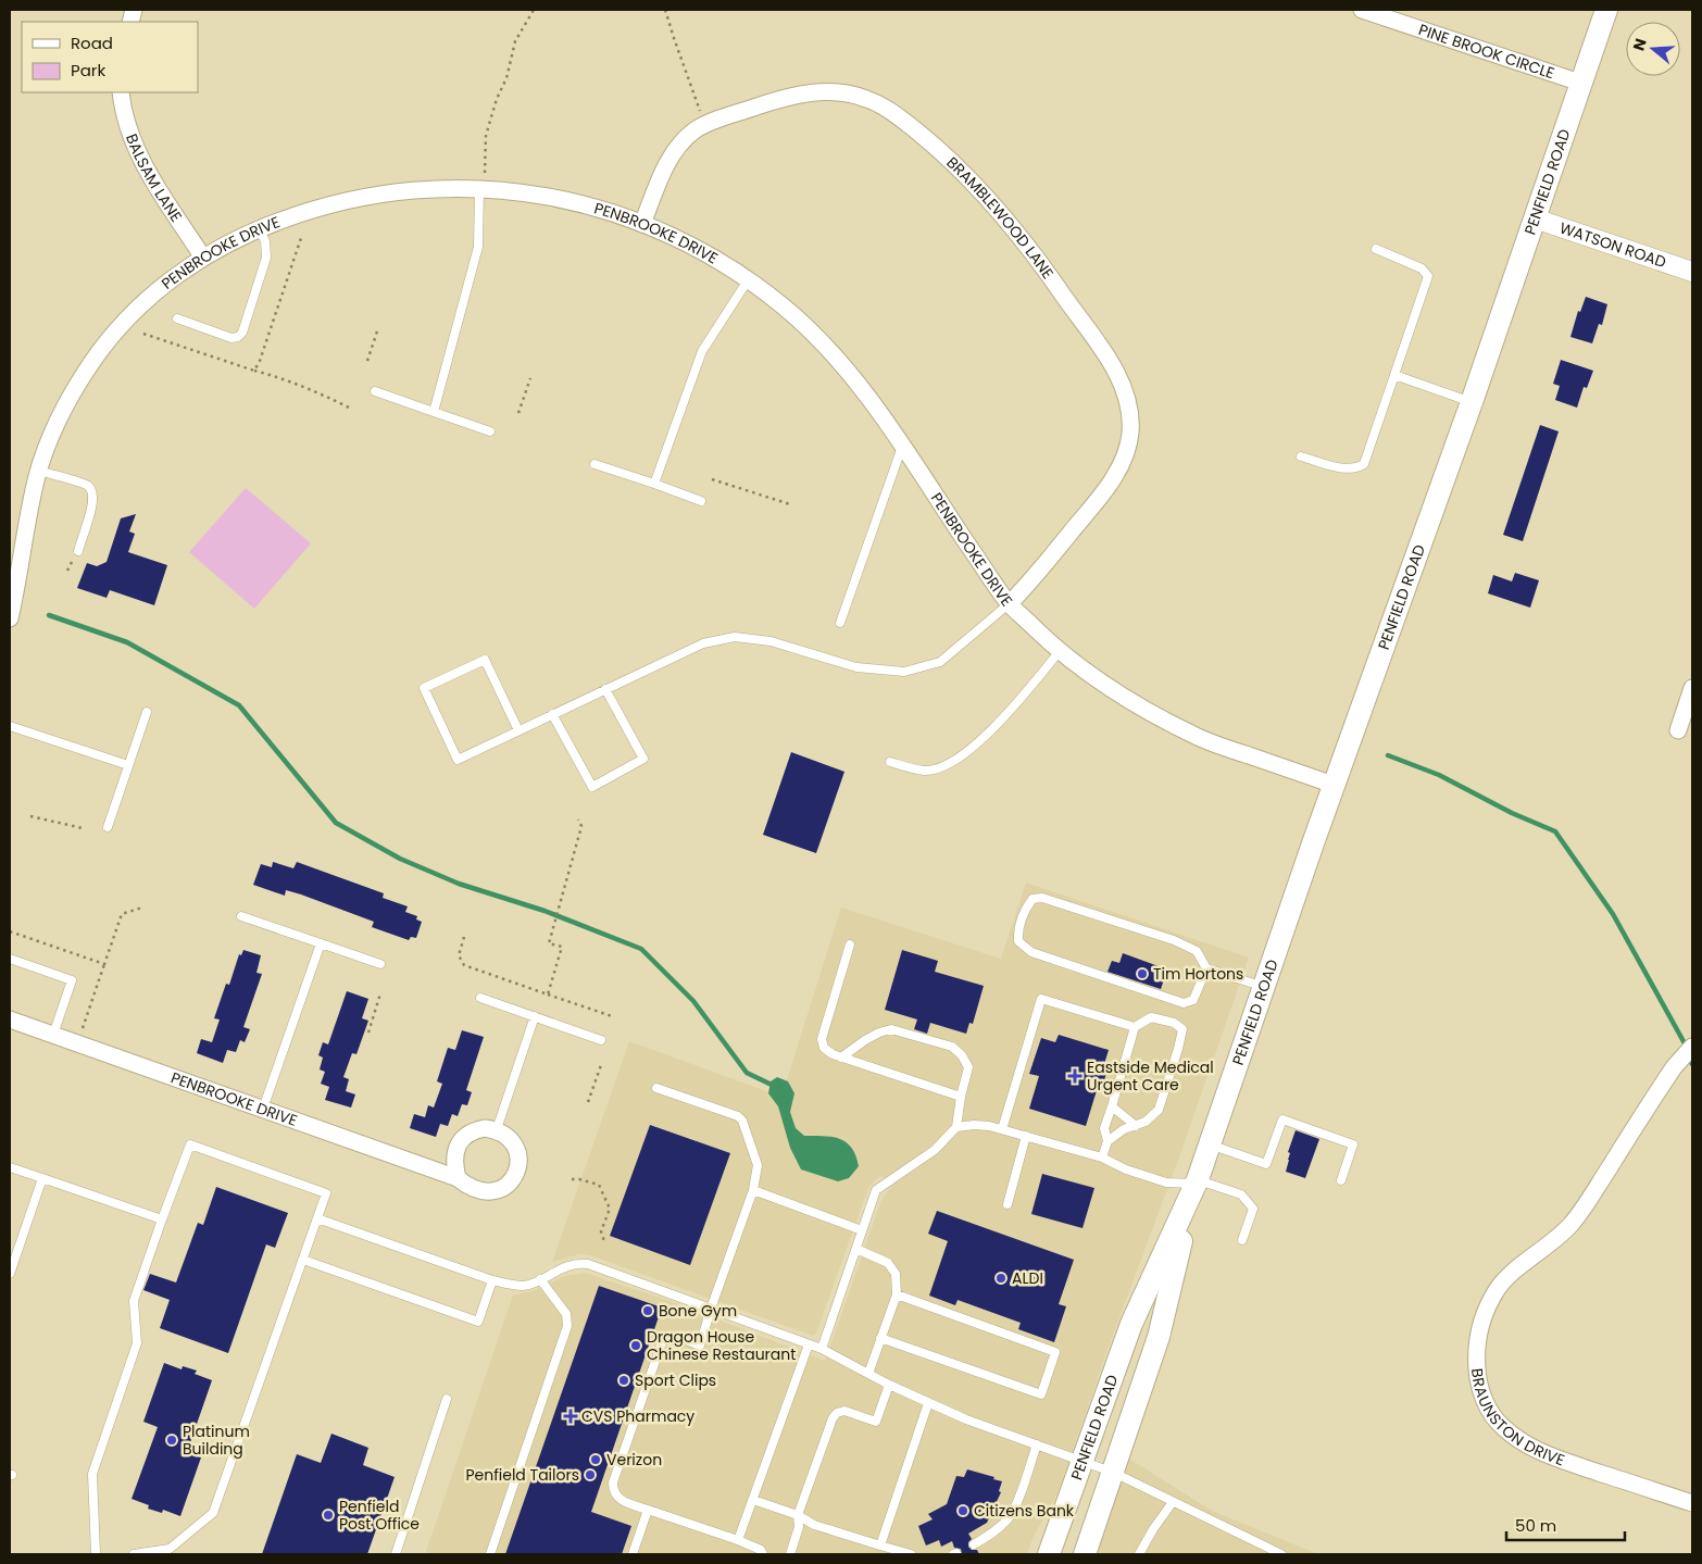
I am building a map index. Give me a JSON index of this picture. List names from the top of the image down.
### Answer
{
  "streets": {
    "main road": ["PENFIELD ROAD"],
    "street": [
      "PINE BROOK CIRCLE",
      "BALSAM LANE",
      "BRAMBLEWOOD LANE",
      "PENBROOKE DRIVE",
      "WATSON ROAD",
      "BRAUNSTON DRIVE"
    ]
  },
  "crossings": [
    ["PINE BROOK CIRCLE", "PENFIELD ROAD"],
    ["BALSAM LANE", "PENBROOKE DRIVE"],
    ["PENFIELD ROAD", "PENBROOKE DRIVE"],
    ["PENFIELD ROAD", "WATSON ROAD"],
    ["BRAMBLEWOOD LANE", "PENBROOKE DRIVE"]
  ],
  "places": {
    "other": [
      "Tim Hortons",
      "ALDI",
      "Bone Gym",
      "Dragon House Chinese Restaurant",
      "Sport Clips",
      "Platinum Building",
      "Verizon",
      "Penfield Tailors",
      "Citizens Bank",
      "Penfield Post Office"
    ],
    "health": ["Eastside Medical Urgent Care", "CVS Pharmacy"]
  },
  "legend": ["Road", "Park"],
  "scale_bar": "50 m",
  "north": "left"
}
